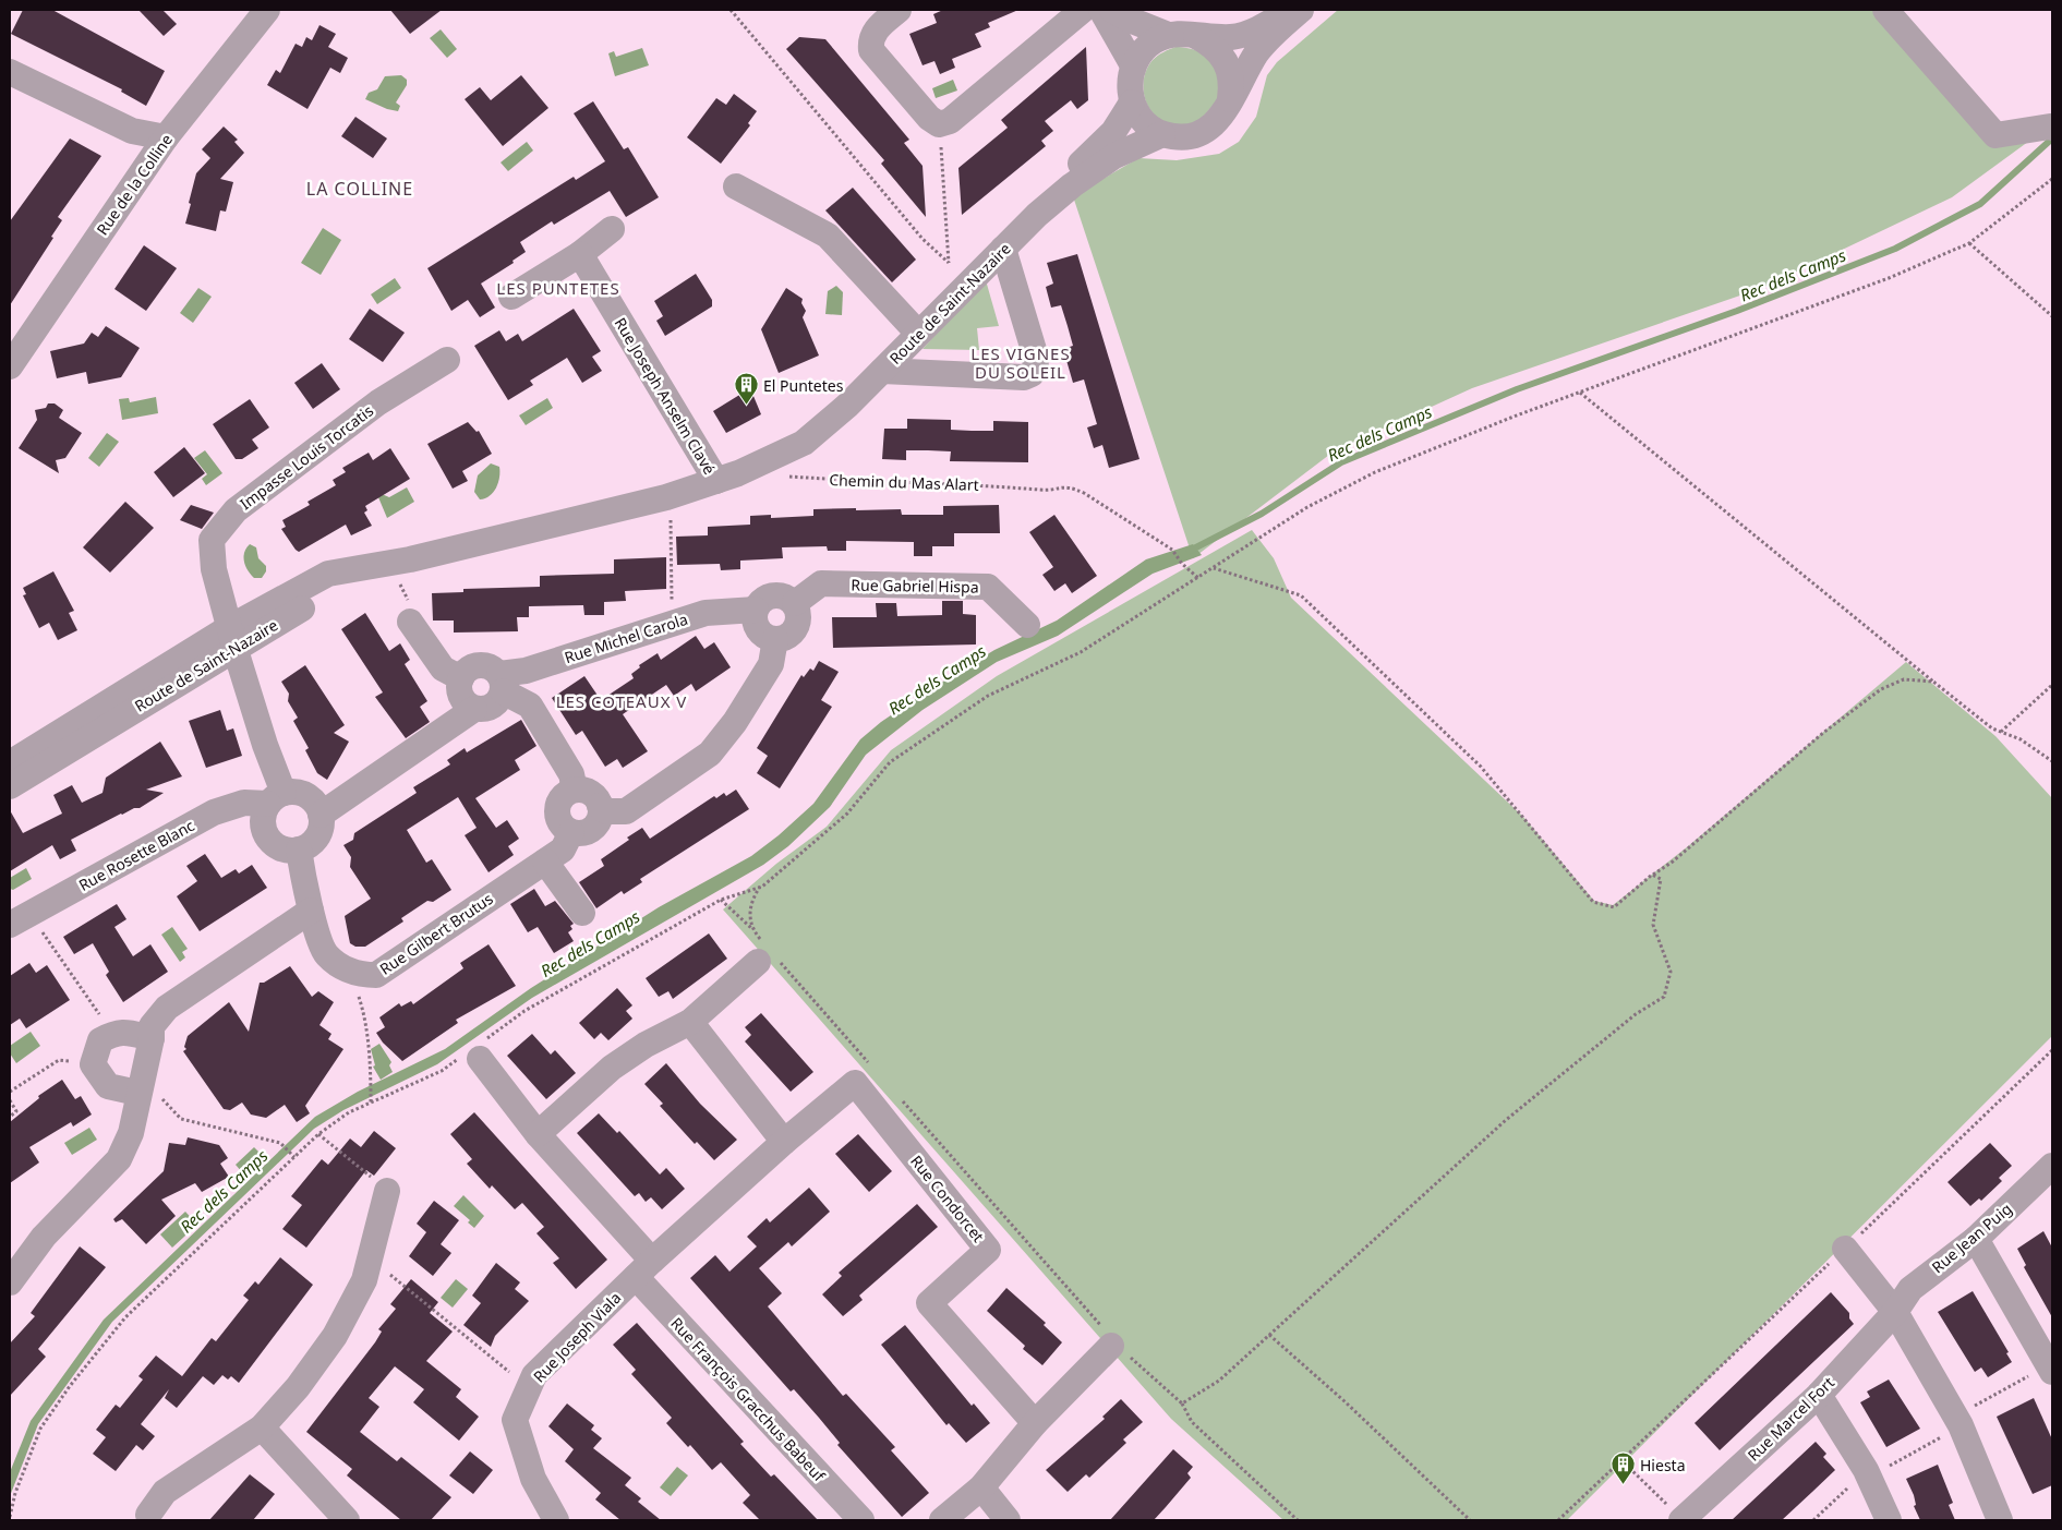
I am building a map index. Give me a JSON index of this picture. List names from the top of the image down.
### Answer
{
  "streets": {
    "street": [
      "Rue de la Colline",
      "Route de Saint-Nazaire",
      "Rue Joseph Anselm Clavé",
      "Impasse Louis Torcatis",
      "Rue Gabriel Hispa",
      "Rue Michel Carola",
      "Rue Rosette Blanc",
      "Rue Gilbert Brutus",
      "Rue Condorcet",
      "Rue Jean Puig",
      "Rue Joseph Viala",
      "Rue François Gracchus Babeuf",
      "Rue Marcel Fort"
    ],
    "path": ["Chemin du Mas Alart"]
  },
  "crossings": [
    ["Route de Saint-Nazaire", "Rue Joseph Anselm Clavé"],
    ["Route de Saint-Nazaire", "Impasse Louis Torcatis"],
    ["Rue Gabriel Hispa", "Rue Michel Carola"],
    ["Rue Rosette Blanc", "Rue Gilbert Brutus"],
    ["Rue Condorcet", "Rue Joseph Viala"],
    ["Rue Jean Puig", "Rue Marcel Fort"],
    ["Rue Joseph Viala", "Rue François Gracchus Babeuf"]
  ],
  "districts": [
    "LA COLLINE",
    "LES PUNTETES",
    "LES VIGNES DU SOLEIL",
    "LES COTEAUX V"
  ],
  "water": ["Rec dels Camps"],
  "places": {
    "building": ["El Puntetes", "Hiesta"]
  }
}
